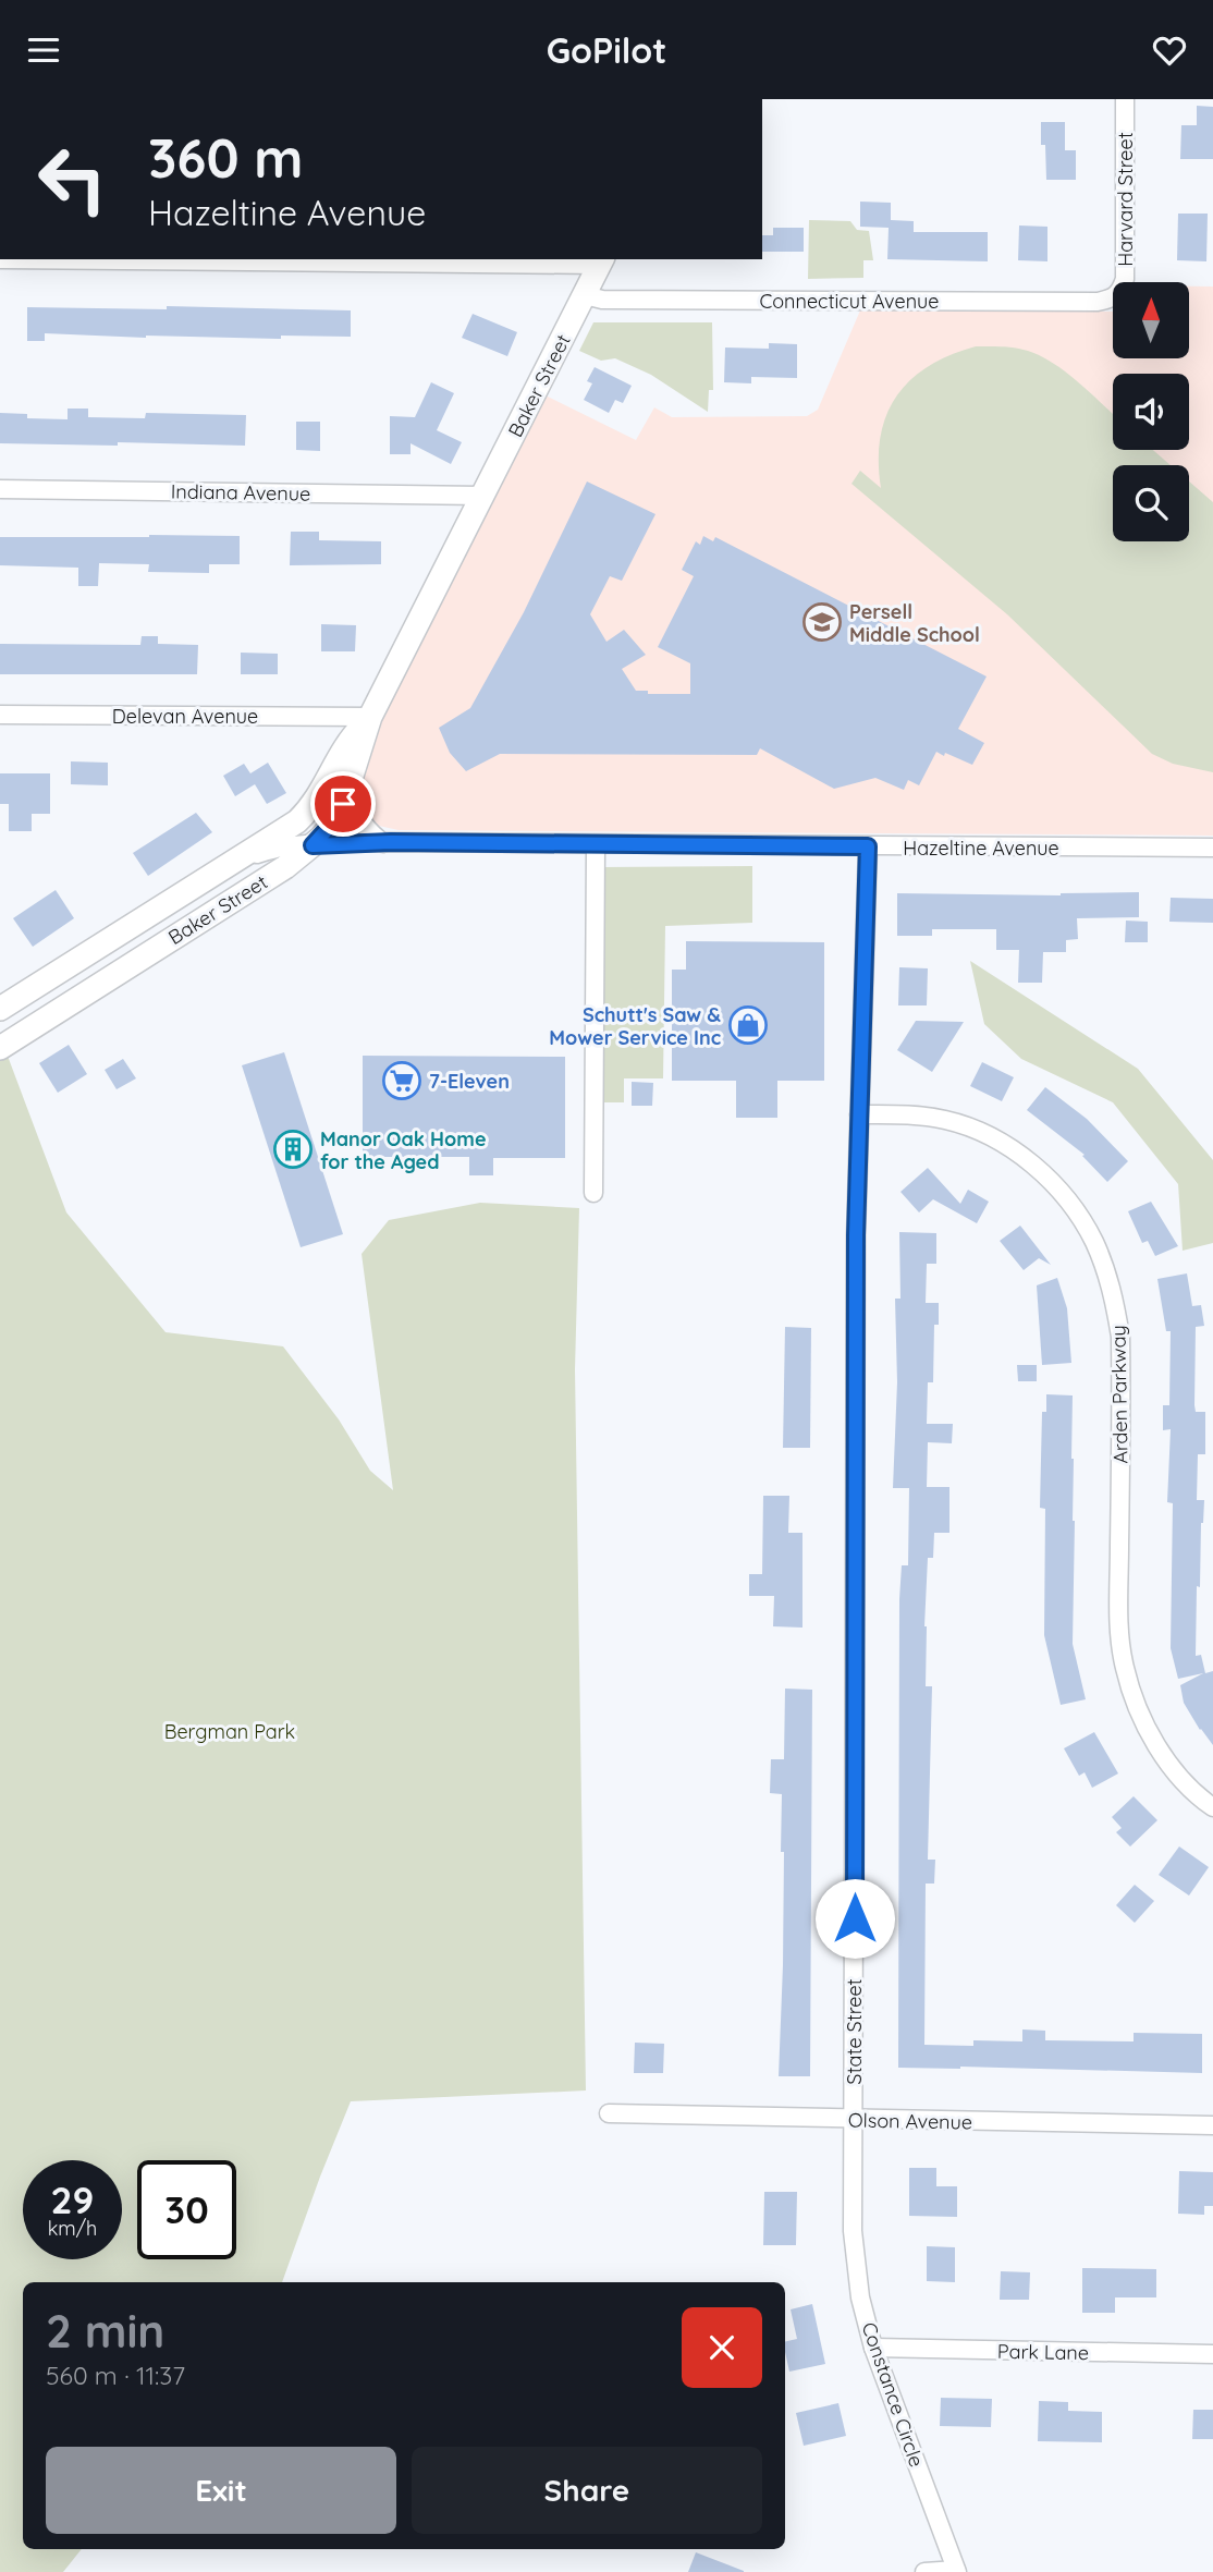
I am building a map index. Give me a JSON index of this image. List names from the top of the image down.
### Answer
{
  "streets": {
    "street": [
      "Harvard Street",
      "Connecticut Avenue",
      "Baker Street",
      "Indiana Avenue",
      "Delevan Avenue",
      "Hazeltine Avenue",
      "Arden Parkway",
      "State Street",
      "Olson Avenue",
      "Park Lane",
      "Constance Circle"
    ]
  },
  "crossings": [
    ["Connecticut Avenue", "Baker Street"],
    ["Baker Street", "Indiana Avenue"],
    ["Baker Street", "Delevan Avenue"],
    ["Baker Street", "Hazeltine Avenue"],
    ["Hazeltine Avenue", "State Street"],
    ["Arden Parkway", "State Street"],
    ["State Street", "Olson Avenue"],
    ["State Street", "Constance Circle"],
    ["Olson Avenue", "Constance Circle"],
    ["Park Lane", "Constance Circle"]
  ],
  "parks": ["Bergman Park"],
  "places": {
    "school or university": ["Persell Middle School"],
    "shop": ["Schutt's Saw & Mower Service Inc"],
    "supermarket": ["7-Eleven"],
    "building": ["Manor Oak Home for the Aged"]
  },
  "north": "top",
  "page": {
    "header": "GoPilot",
    "turn": ["360 m", "Hazeltine Avenue"],
    "speed": "29 km/h",
    "limit": "30",
    "heading": ["2 min", "560 m · 11:37"],
    "buttons": ["Exit", "Share"]
  }
}
